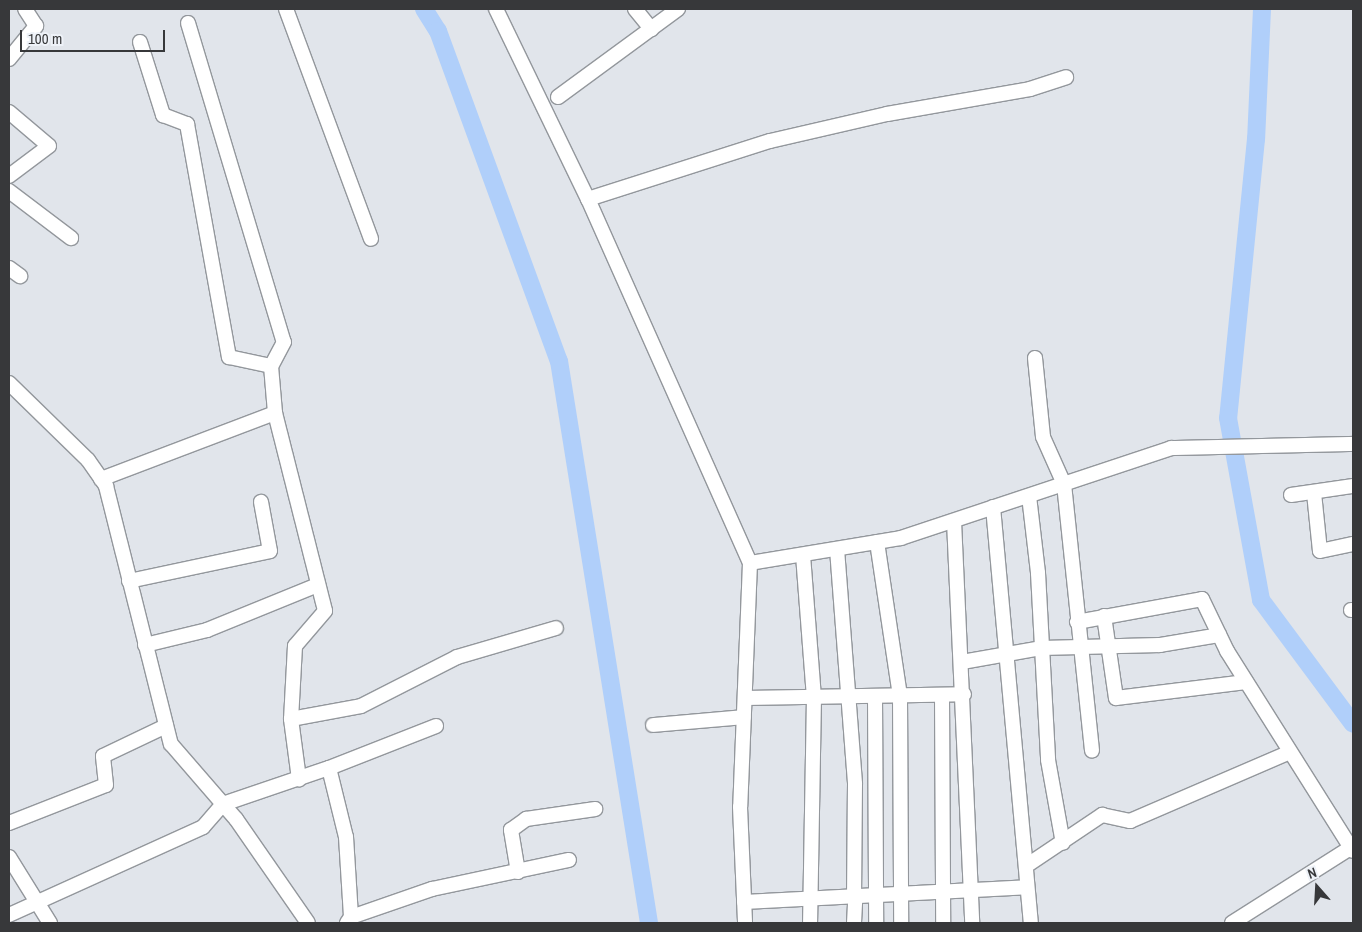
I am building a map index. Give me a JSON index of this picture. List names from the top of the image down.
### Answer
{
  "scale_bar": "100 m",
  "north": "top"
}
